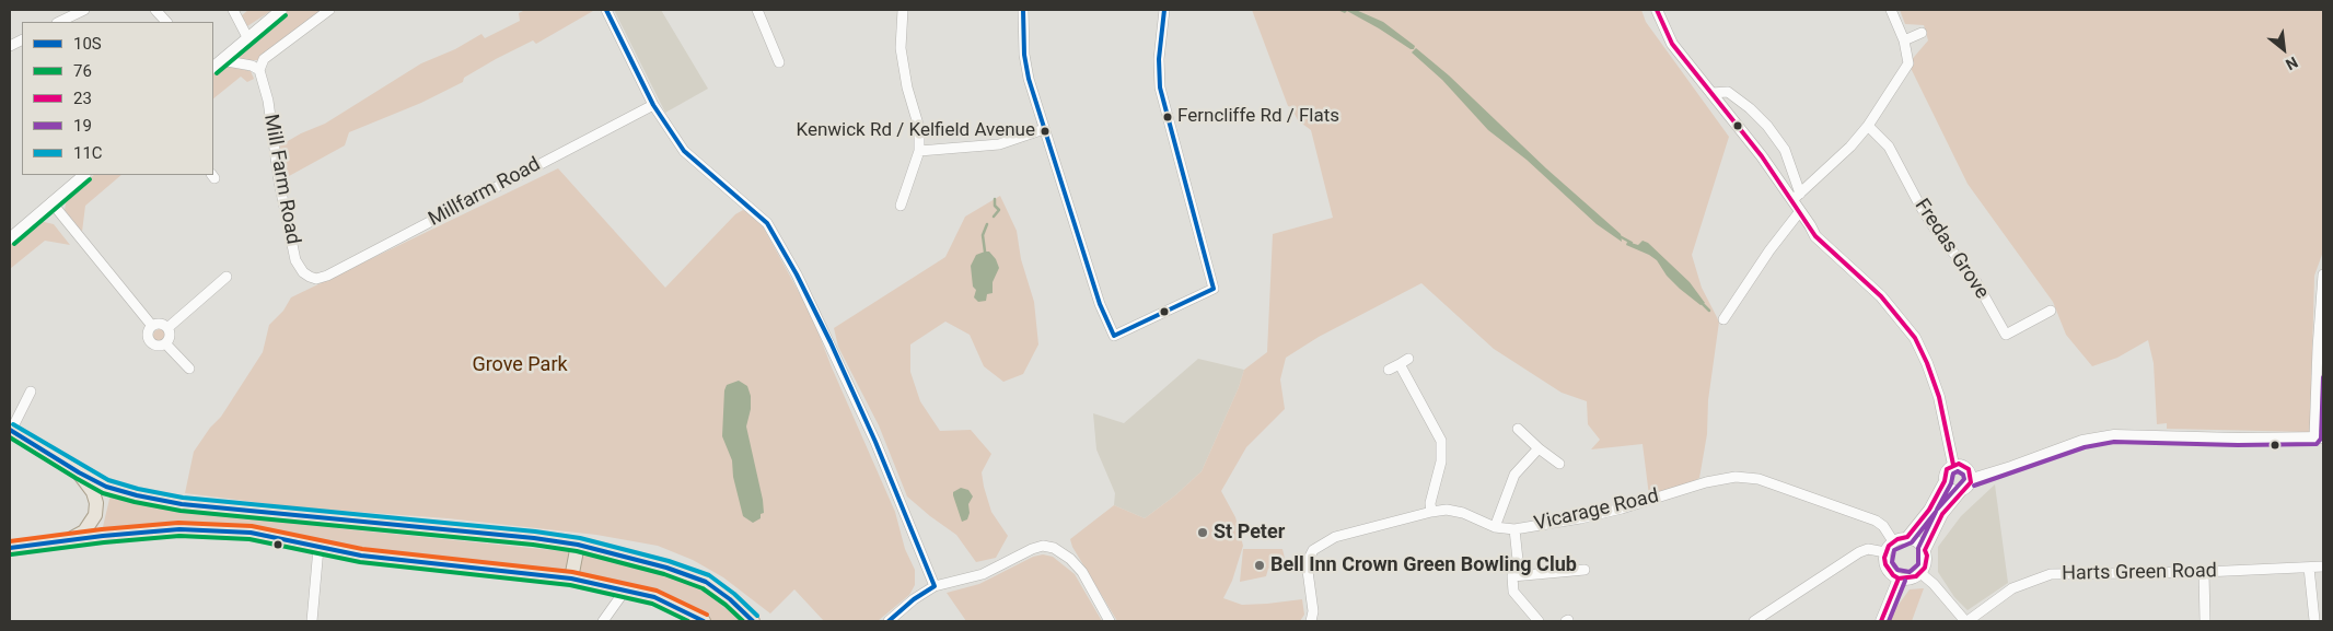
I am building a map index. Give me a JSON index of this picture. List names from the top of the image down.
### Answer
{
  "streets": {
    "street": [
      "Mill Farm Road",
      "Millfarm Road",
      "Fredas Grove",
      "Vicarage Road",
      "Harts Green Road"
    ]
  },
  "crossings": [
    ["Mill Farm Road", "Millfarm Road"]
  ],
  "parks": ["Grove Park"],
  "places": [
    "Ferncliffe Rd / Flats",
    "Kenwick Rd / Kelfield Avenue",
    "St Peter",
    "Bell Inn Crown Green Bowling Club"
  ],
  "lines": [
    "transit line 10S",
    "transit line 23",
    "transit line 76",
    "transit line 19",
    "transit line 11C"
  ],
  "legend": [
    "10S",
    "76",
    "23",
    "19",
    "11C"
  ],
  "north": "bottom right"
}
